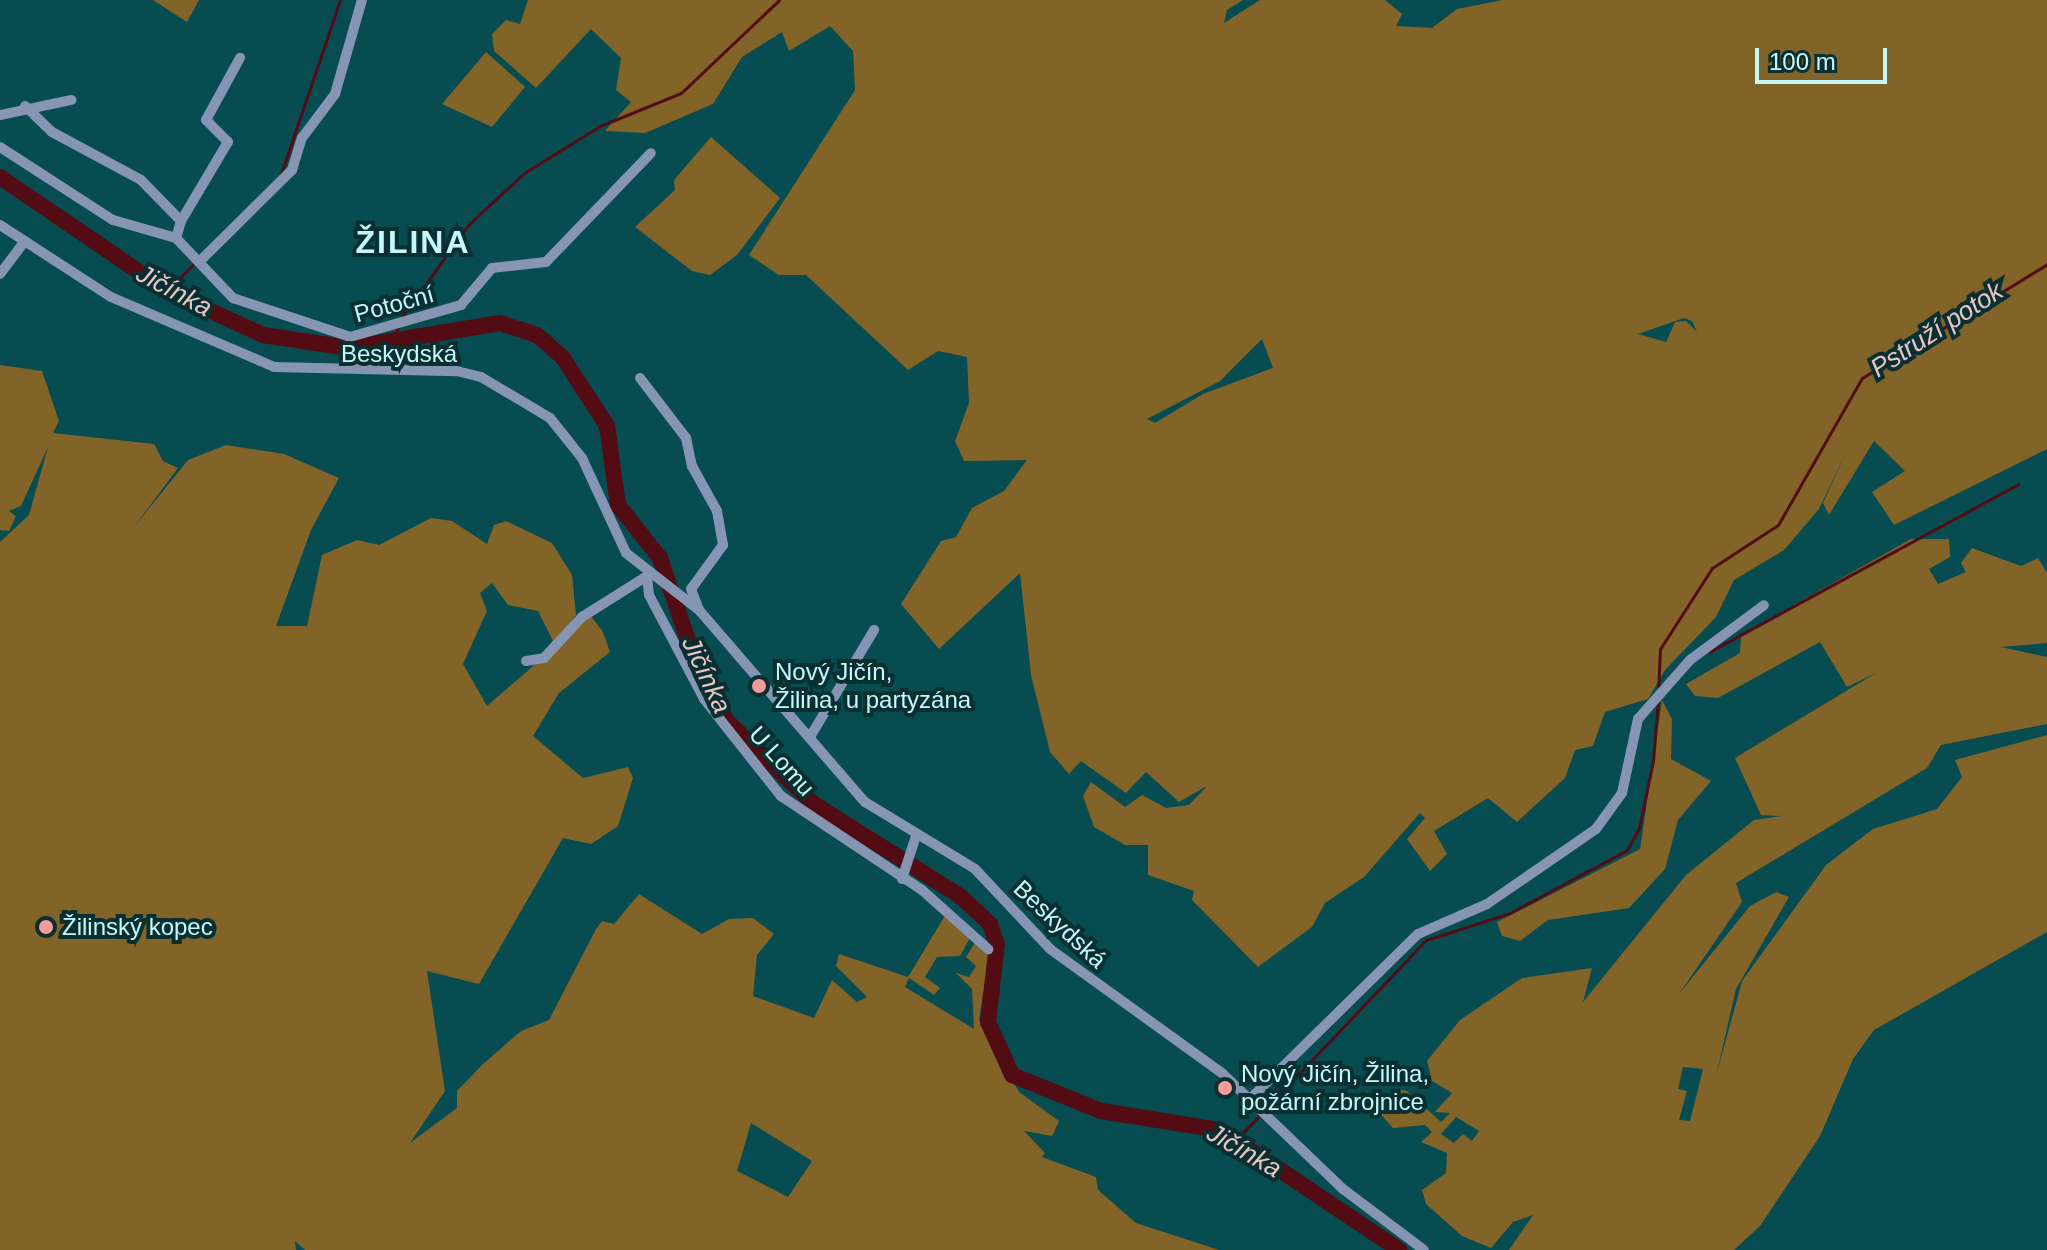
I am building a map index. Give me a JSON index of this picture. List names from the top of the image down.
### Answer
{
  "streets": {
    "street": ["Potoční", "Beskydská", "U Lomu"]
  },
  "crossings": [
    ["Beskydská", "U Lomu"]
  ],
  "districts": ["ŽILINA"],
  "water": ["Jičínka", "Pstruží potok"],
  "places": ["Nový Jičín, Žilina, u partyzána", "Žilinský kopec", "Nový Jičín, Žilina, požární zbrojnice"],
  "scale_bar": "100 m"
}
